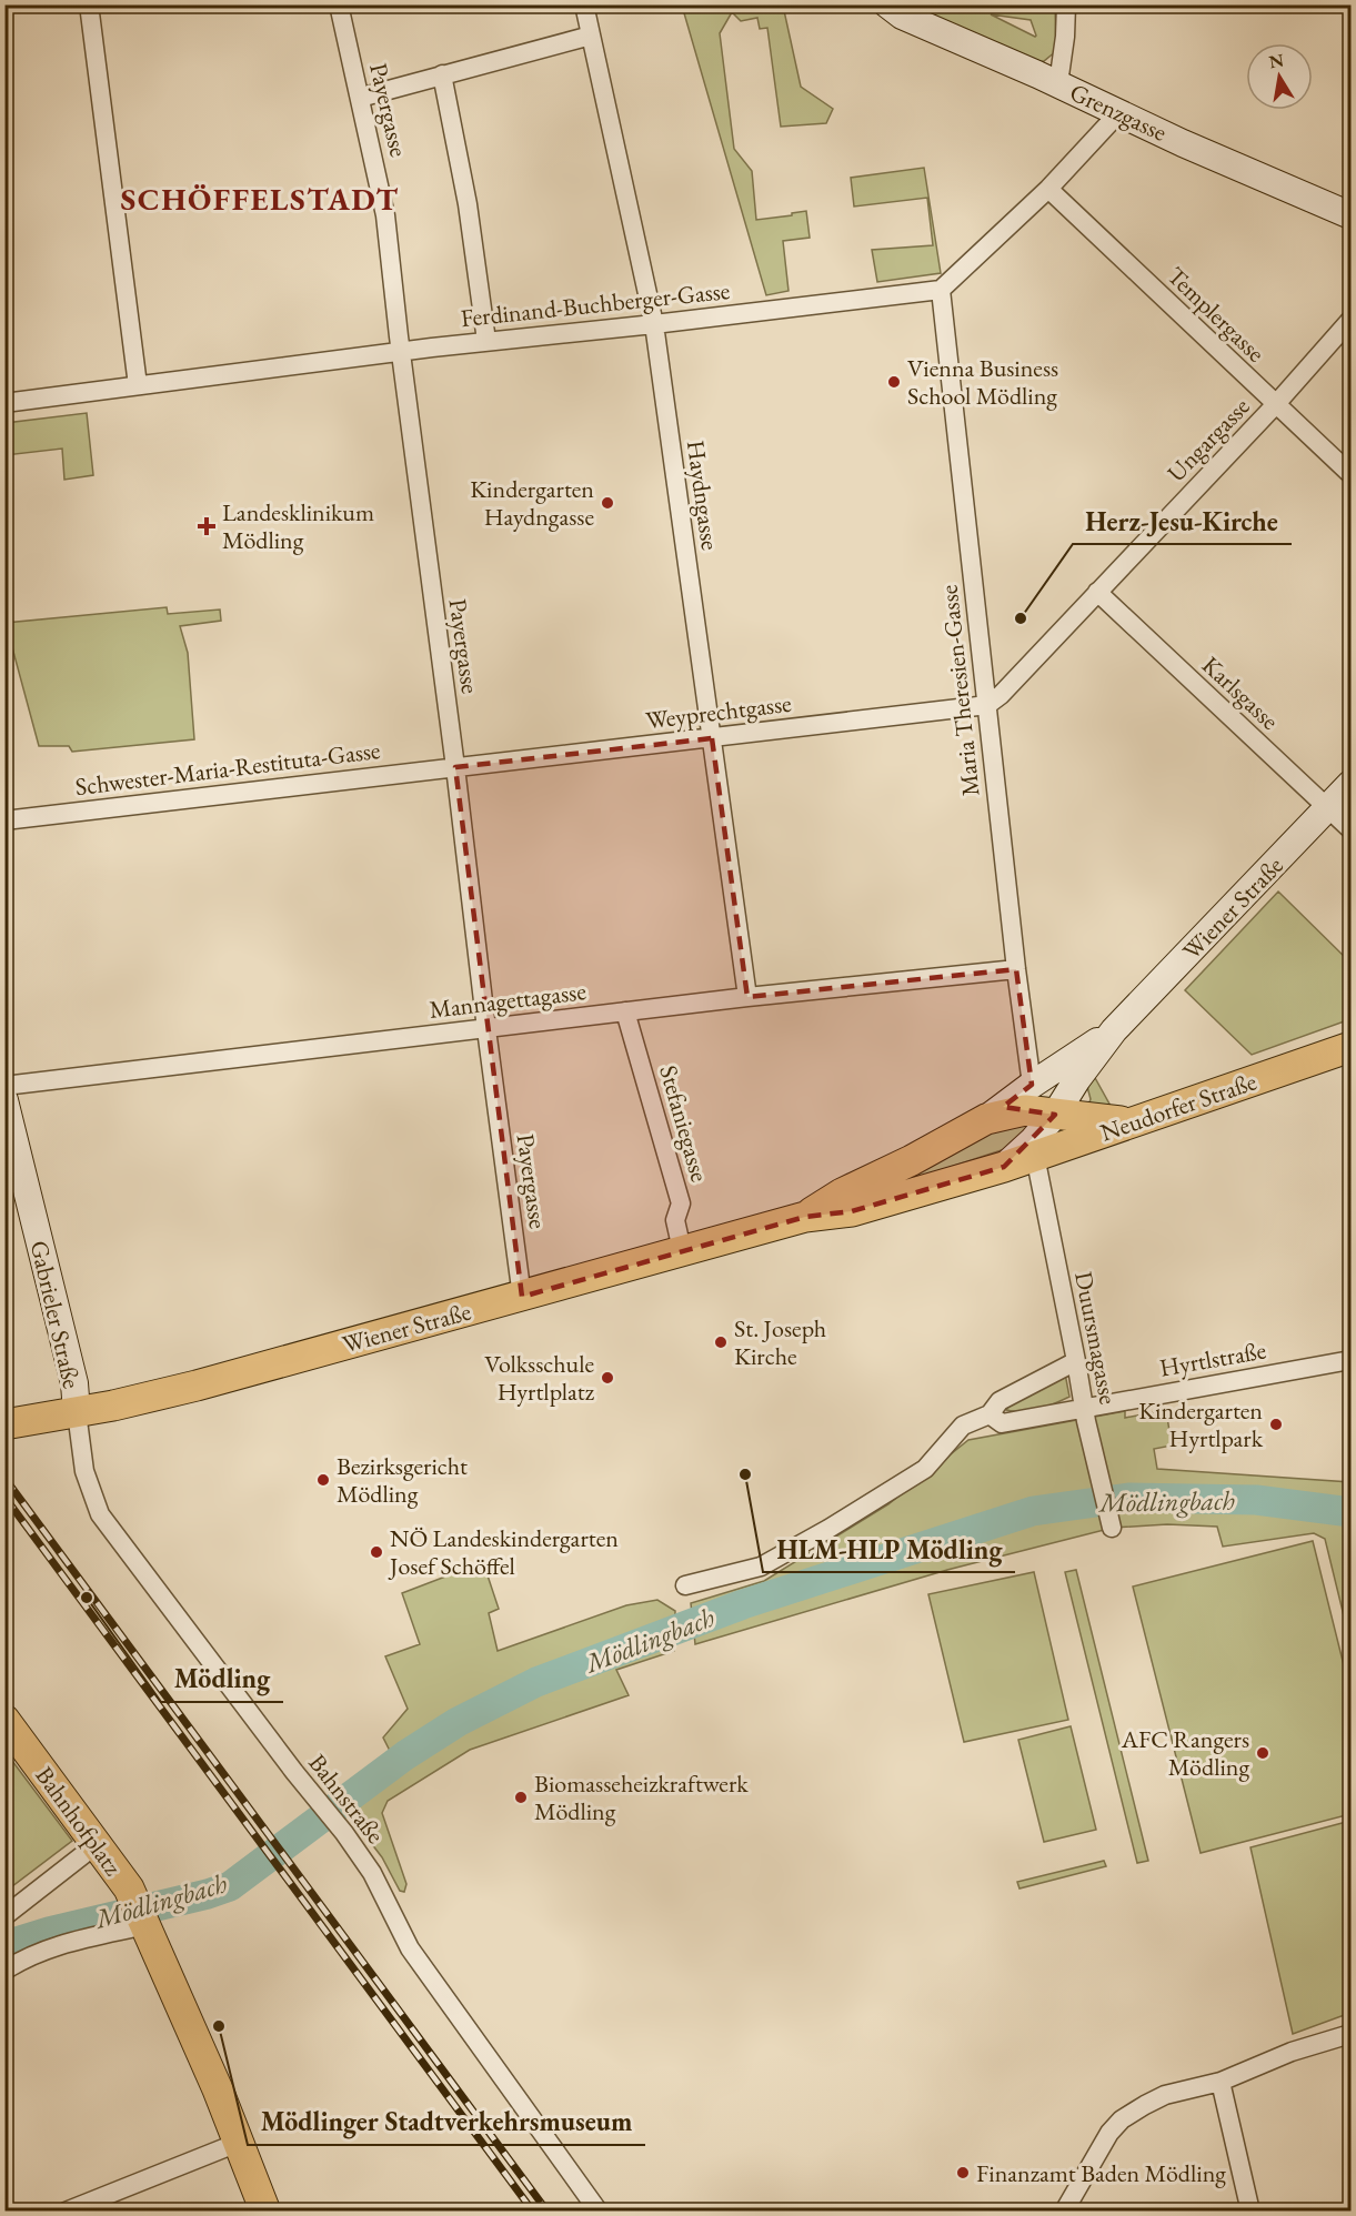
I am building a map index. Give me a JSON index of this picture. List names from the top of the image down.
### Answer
{
  "streets": {
    "main road": ["Wiener Straße", "Neudorfer Straße", "Bahnhofplatz"],
    "street": [
      "Payergasse",
      "Grenzgasse",
      "Ferdinand-Buchberger-Gasse",
      "Templergasse",
      "Ungargasse",
      "Haydngasse",
      "Maria Theresien-Gasse",
      "Karlsgasse",
      "Weyprechtgasse",
      "Schwester-Maria-Restituta-Gasse",
      "Mannagettagasse",
      "Stefaniegasse",
      "Gabrieler Straße",
      "Duursmagasse",
      "Hyrtlstraße",
      "Bahnstraße"
    ]
  },
  "crossings": [
    ["Payergasse", "Ferdinand-Buchberger-Gasse"],
    ["Payergasse", "Weyprechtgasse"],
    ["Payergasse", "Schwester-Maria-Restituta-Gasse"],
    ["Payergasse", "Wiener Straße"],
    ["Payergasse", "Mannagettagasse"],
    ["Ferdinand-Buchberger-Gasse", "Haydngasse"],
    ["Ferdinand-Buchberger-Gasse", "Maria Theresien-Gasse"],
    ["Templergasse", "Ungargasse"],
    ["Ungargasse", "Maria Theresien-Gasse"],
    ["Ungargasse", "Karlsgasse"],
    ["Ungargasse", "Weyprechtgasse"],
    ["Haydngasse", "Weyprechtgasse"],
    ["Haydngasse", "Mannagettagasse"],
    ["Maria Theresien-Gasse", "Weyprechtgasse"],
    ["Maria Theresien-Gasse", "Wiener Straße"],
    ["Maria Theresien-Gasse", "Mannagettagasse"],
    ["Karlsgasse", "Wiener Straße"],
    ["Weyprechtgasse", "Schwester-Maria-Restituta-Gasse"],
    ["Wiener Straße", "Neudorfer Straße"],
    ["Wiener Straße", "Stefaniegasse"],
    ["Wiener Straße", "Gabrieler Straße"],
    ["Wiener Straße", "Bahnstraße"],
    ["Mannagettagasse", "Stefaniegasse"],
    ["Neudorfer Straße", "Duursmagasse"],
    ["Gabrieler Straße", "Bahnstraße"],
    ["Duursmagasse", "Hyrtlstraße"]
  ],
  "districts": ["SCHÖFFELSTADT"],
  "water": ["Mödlingbach"],
  "places": {
    "other": [
      "Vienna Business School Mödling",
      "Kindergarten Haydngasse",
      "Herz-Jesu-Kirche",
      "St. Joseph Kirche",
      "Volksschule Hyrtlplatz",
      "Kindergarten Hyrtlpark",
      "HLM-HLP Mödling",
      "Bezirksgericht Mödling",
      "NÖ Landeskindergarten Josef Schöffel",
      "Mödling",
      "AFC Rangers Mödling",
      "Biomasseheizkraftwerk Mödling",
      "Mödlinger Stadtverkehrsmuseum",
      "Finanzamt Baden Mödling"
    ],
    "health": ["Landesklinikum Mödling"]
  },
  "north": "top"
}
